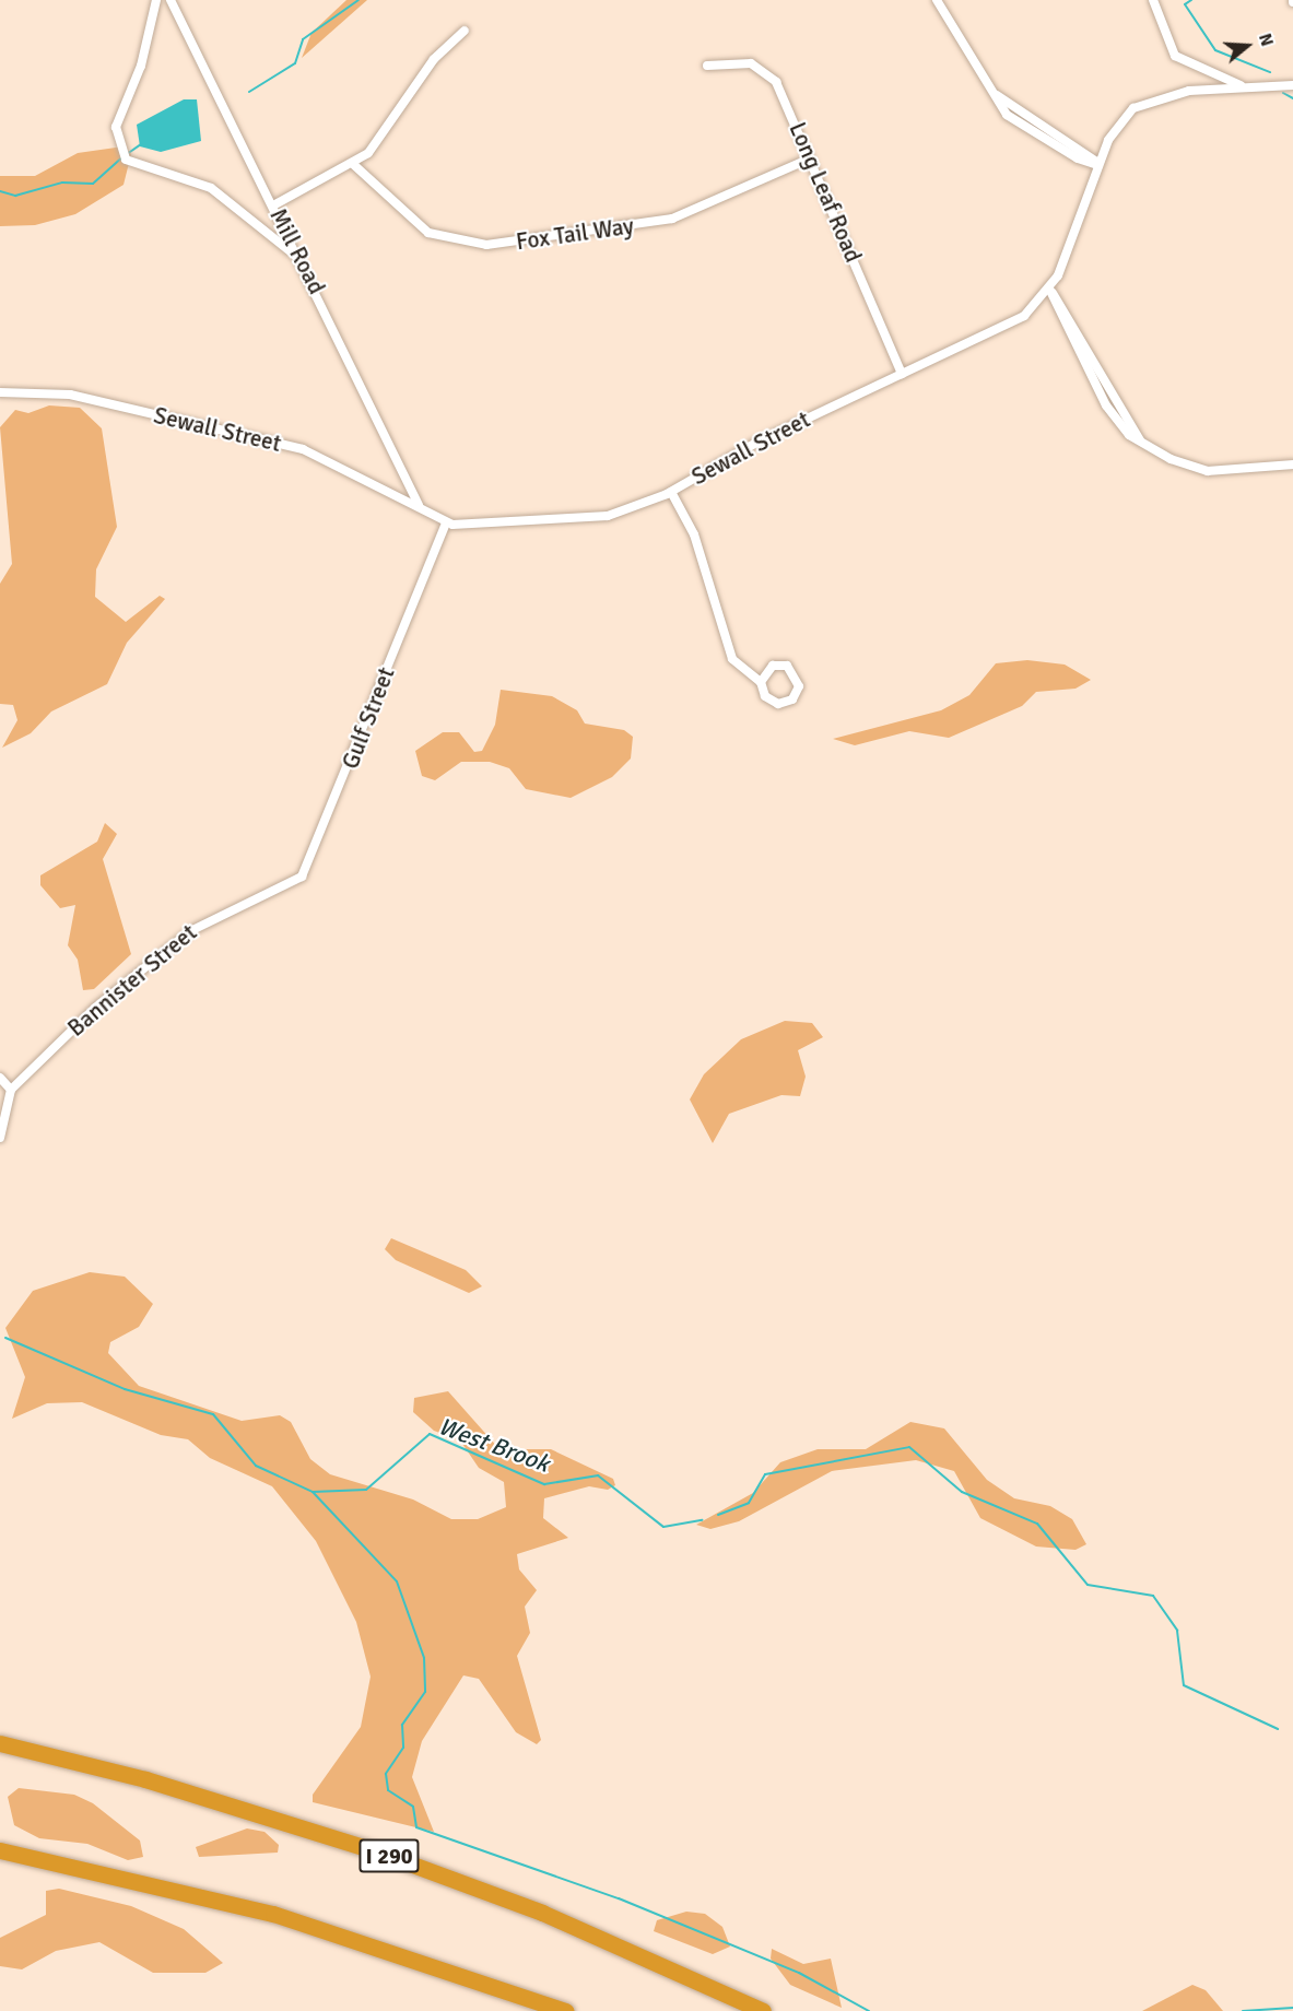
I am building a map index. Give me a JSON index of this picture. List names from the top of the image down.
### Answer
{
  "streets": {
    "highway": ["I 290"],
    "street": [
      "Long Leaf Road",
      "Fox Tail Way",
      "Mill Road",
      "Sewall Street",
      "Gulf Street",
      "Bannister Street"
    ]
  },
  "crossings": [
    ["Long Leaf Road", "Fox Tail Way"],
    ["Long Leaf Road", "Sewall Street"],
    ["Mill Road", "Sewall Street"],
    ["Sewall Street", "Gulf Street"],
    ["Gulf Street", "Bannister Street"]
  ],
  "water": ["West Brook"],
  "north": "right"
}
